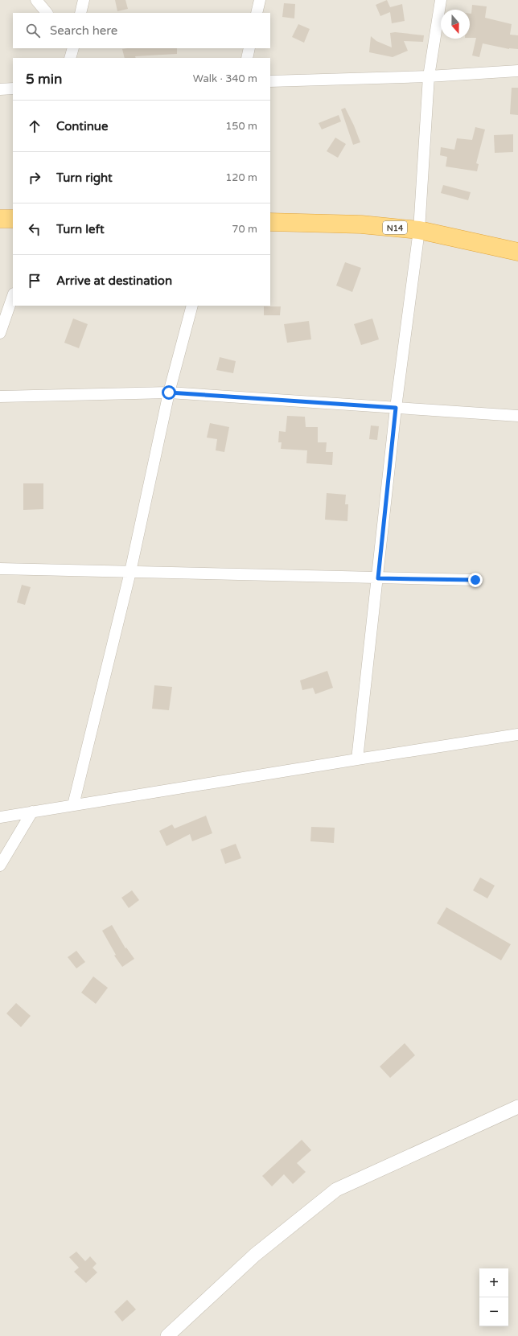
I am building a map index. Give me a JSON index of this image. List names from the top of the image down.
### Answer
{
  "streets": {
    "highway": ["N14"]
  },
  "north": "bottom",
  "page": {
    "search": "Search here",
    "heading": ["5 min", "Walk · 340 m"],
    "list": [
      ["Continue", "150 m"],
      ["Turn right", "120 m"],
      ["Turn left", "70 m"],
      "Arrive at destination"
    ],
    "map_buttons": ["+", "−"]
  }
}
